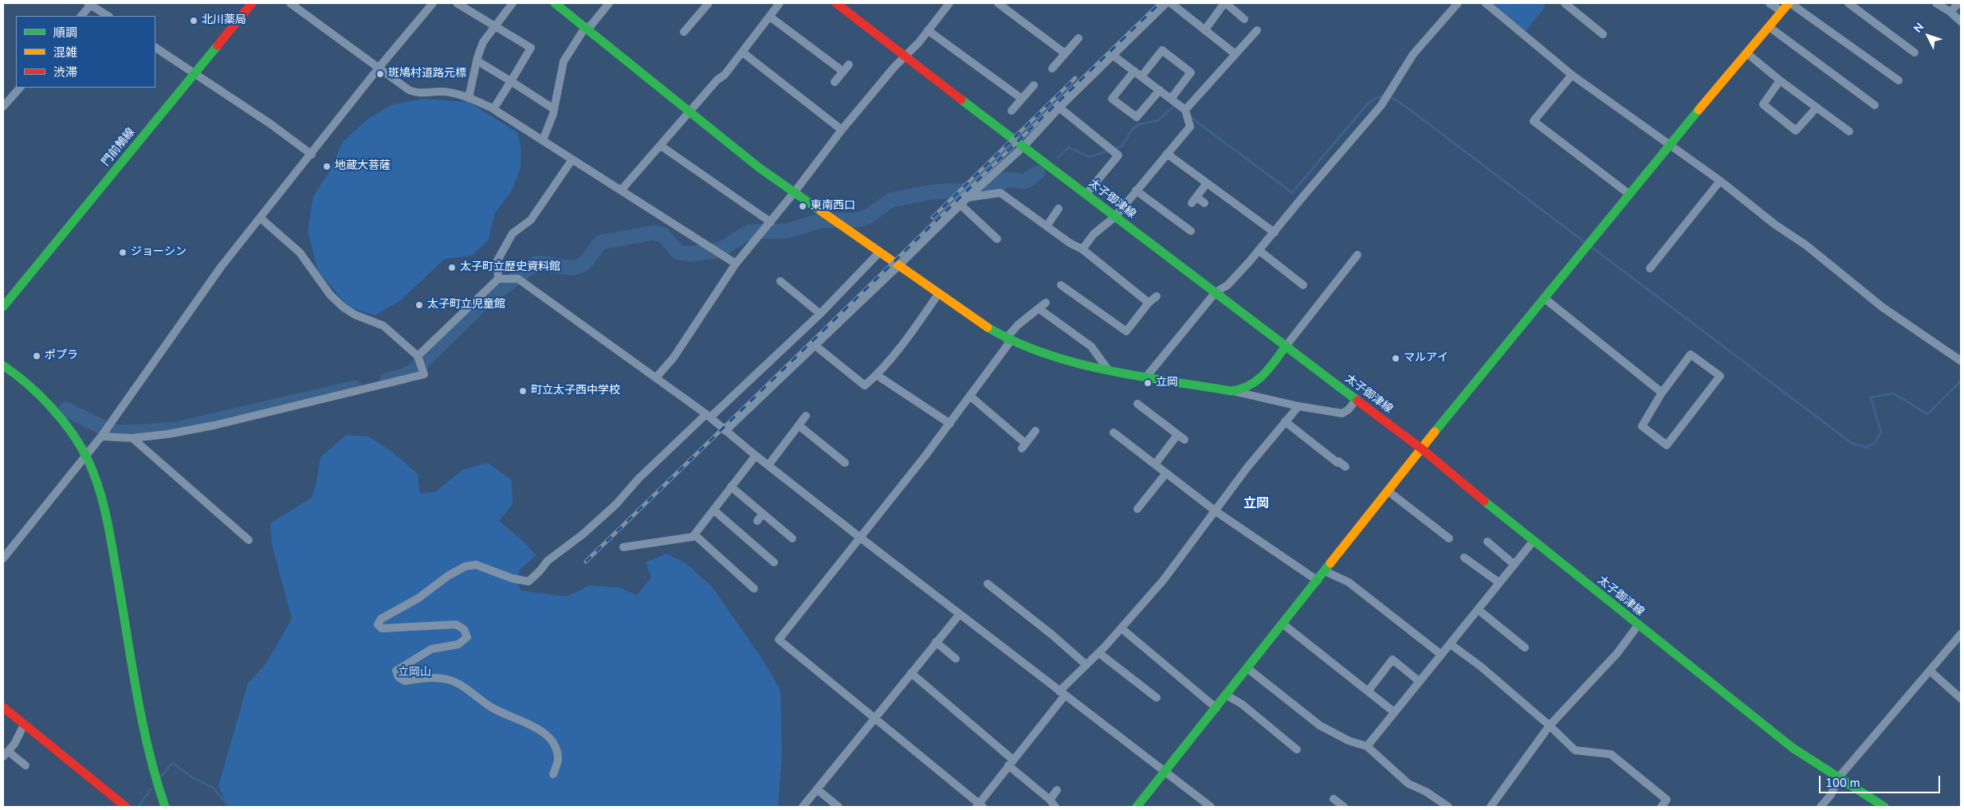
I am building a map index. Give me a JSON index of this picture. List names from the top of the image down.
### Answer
{
  "streets": {
    "street": ["門前鵤線", "太子御津線"]
  },
  "districts": ["立岡"],
  "parks": ["立岡山"],
  "places": [
    "北川薬局",
    "斑鳩村道路元標",
    "地蔵大菩薩",
    "東南西口",
    "ジョーシン",
    "太子町立歴史資料館",
    "太子町立児童館",
    "ポプラ",
    "マルアイ",
    "立岡",
    "町立太子西中学校"
  ],
  "legend": ["順調", "混雑", "渋滞"],
  "scale_bar": "100 m",
  "north": "top left"
}
